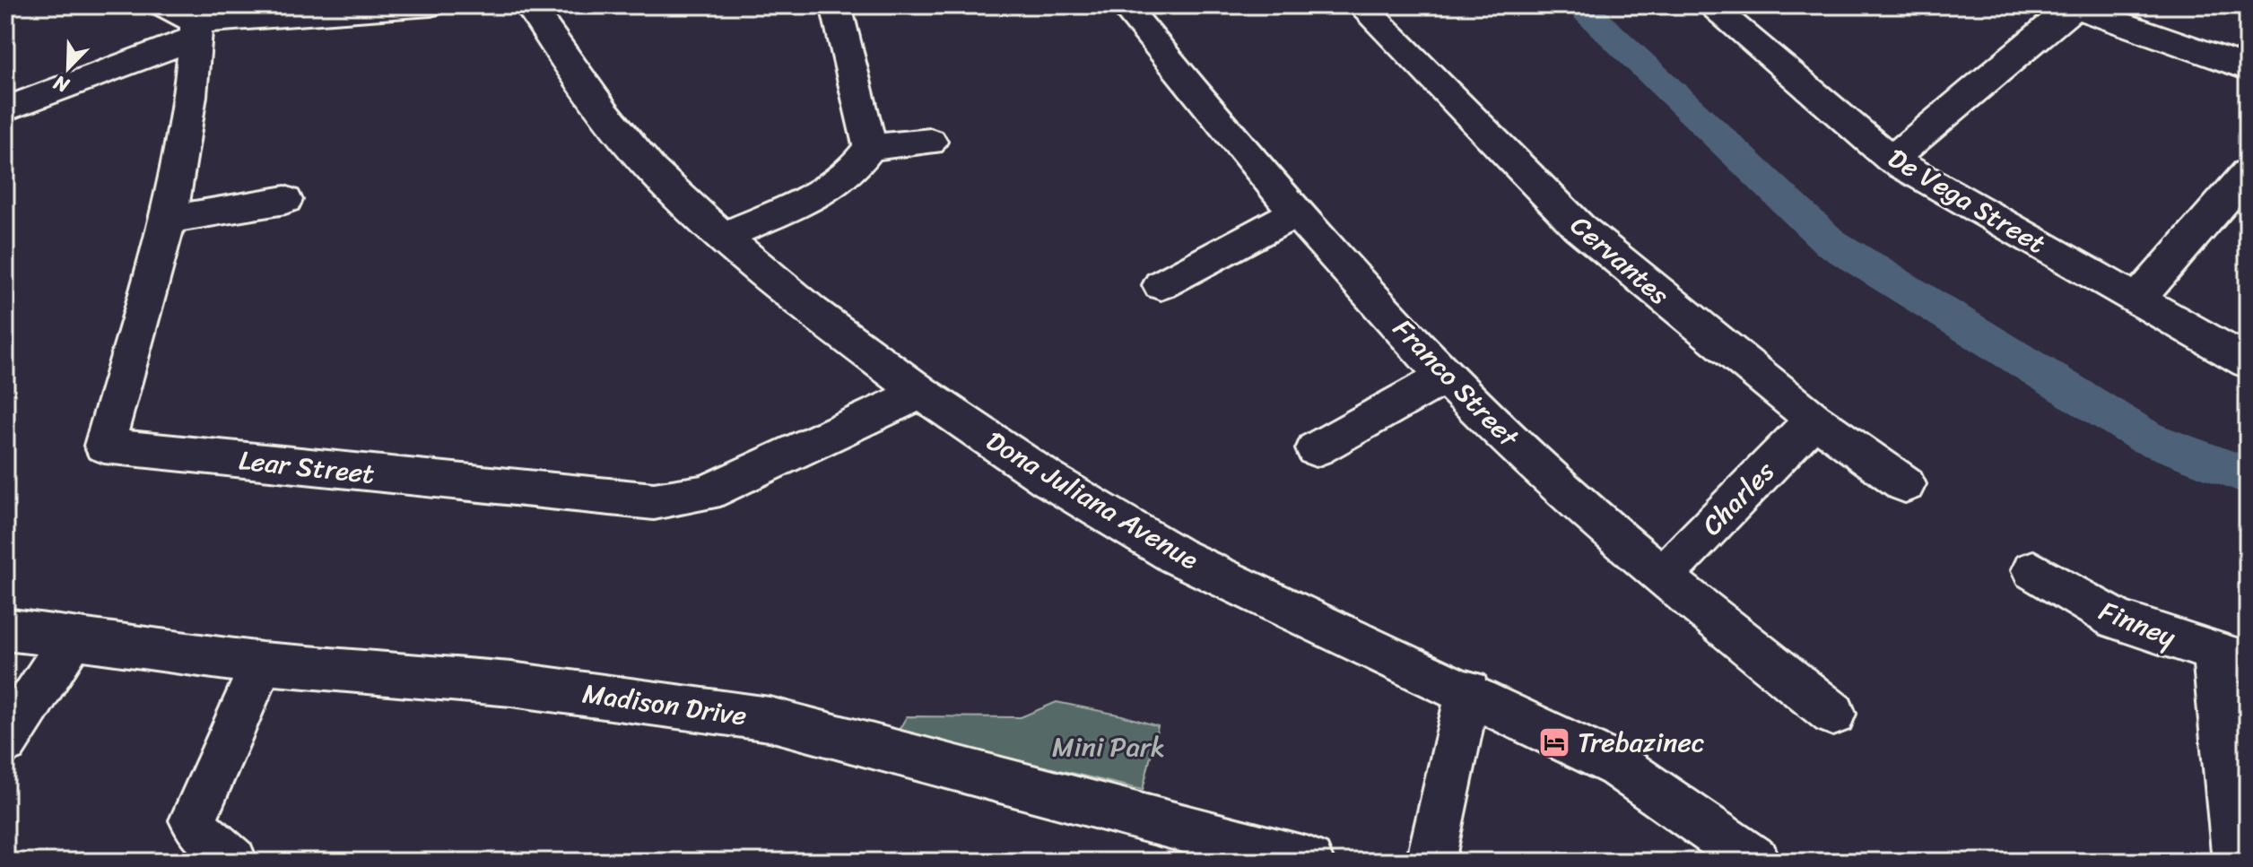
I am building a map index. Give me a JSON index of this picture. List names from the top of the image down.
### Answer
{
  "streets": {
    "street": [
      "De Vega Street",
      "Cervantes",
      "Franco Street",
      "Lear Street",
      "Charles",
      "Dona Juliana Avenue",
      "Finney",
      "Madison Drive"
    ]
  },
  "crossings": [
    ["Cervantes", "Charles"],
    ["Franco Street", "Charles"],
    ["Lear Street", "Dona Juliana Avenue"]
  ],
  "parks": ["Mini Park"],
  "places": {
    "hotel": ["Trebazinec"]
  },
  "north": "bottom left"
}
